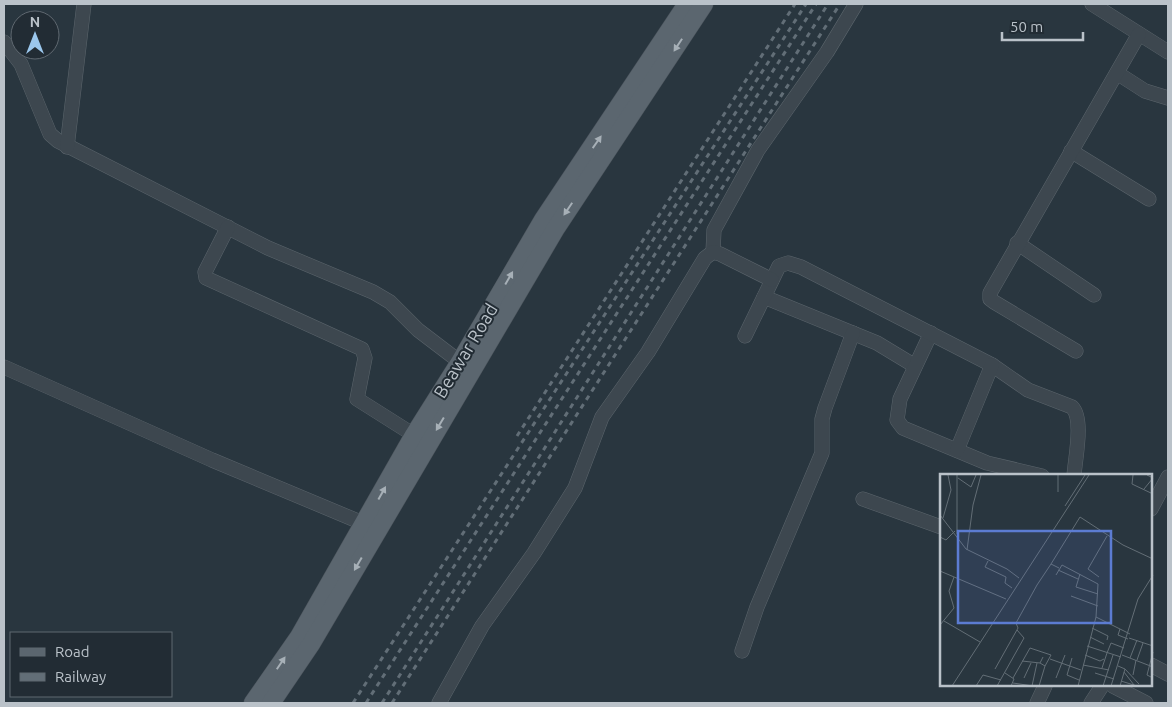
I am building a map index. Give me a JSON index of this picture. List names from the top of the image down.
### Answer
{
  "streets": {
    "main road": ["Beawar Road"]
  },
  "legend": ["Road", "Railway"],
  "scale_bar": "50 m",
  "north": "top"
}
